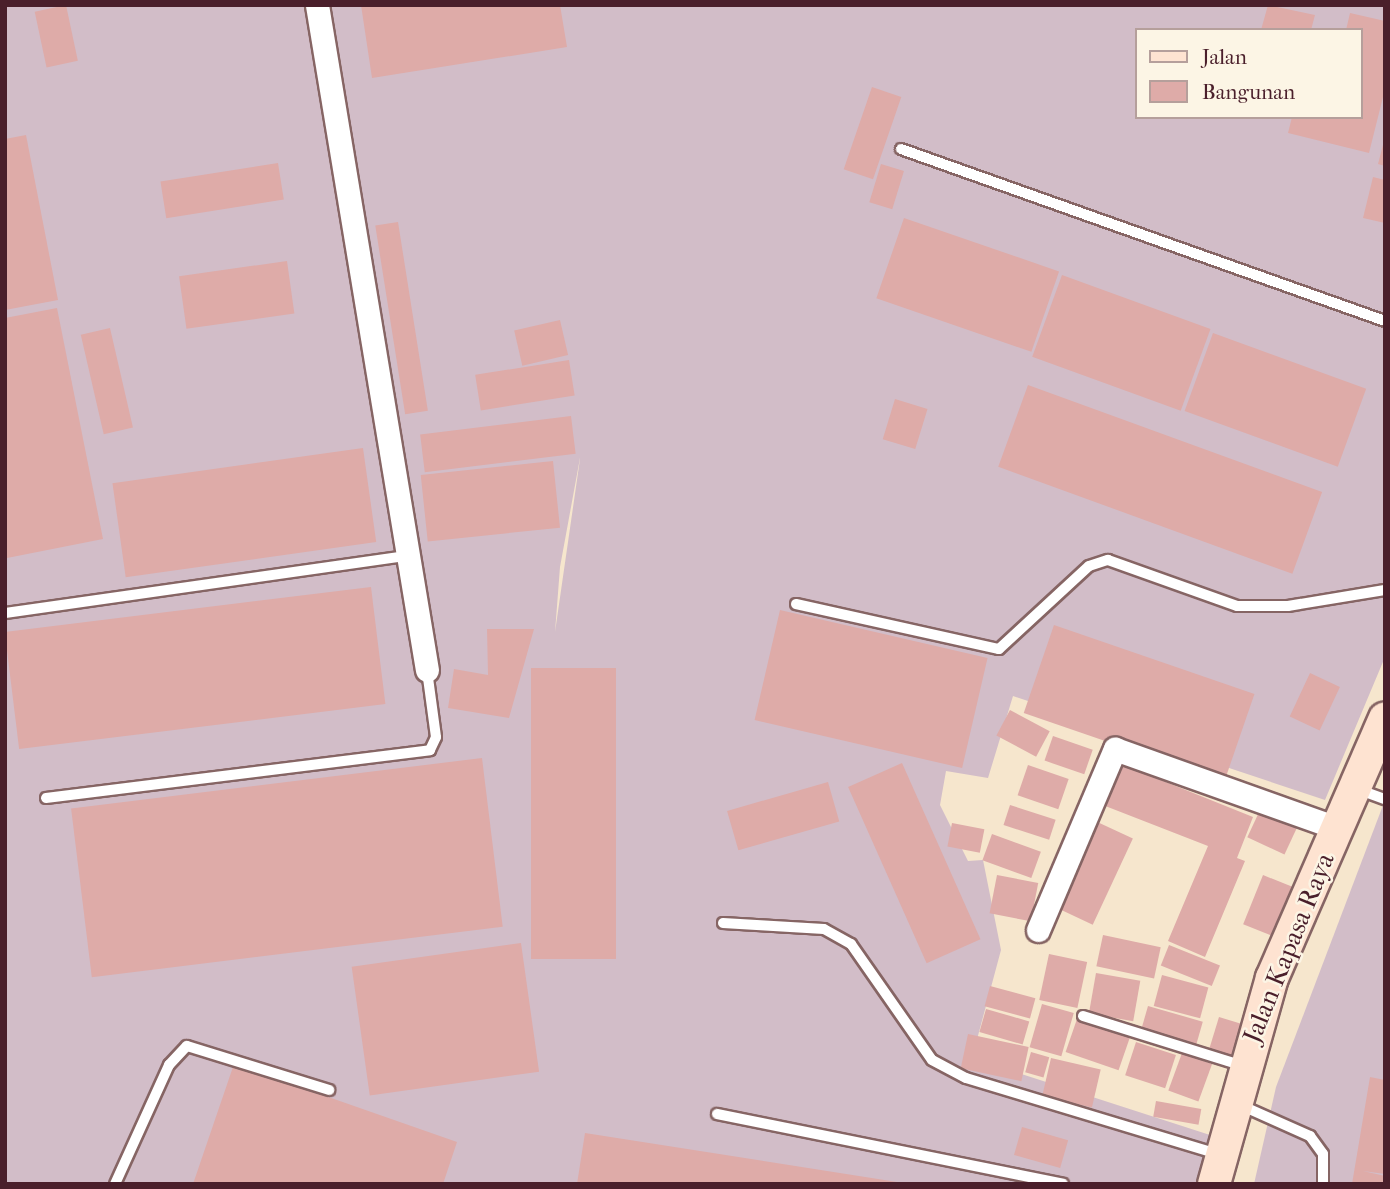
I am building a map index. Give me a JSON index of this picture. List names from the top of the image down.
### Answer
{
  "streets": {
    "main road": ["Jalan Kapasa Raya"]
  },
  "legend": ["Jalan", "Bangunan"]
}
